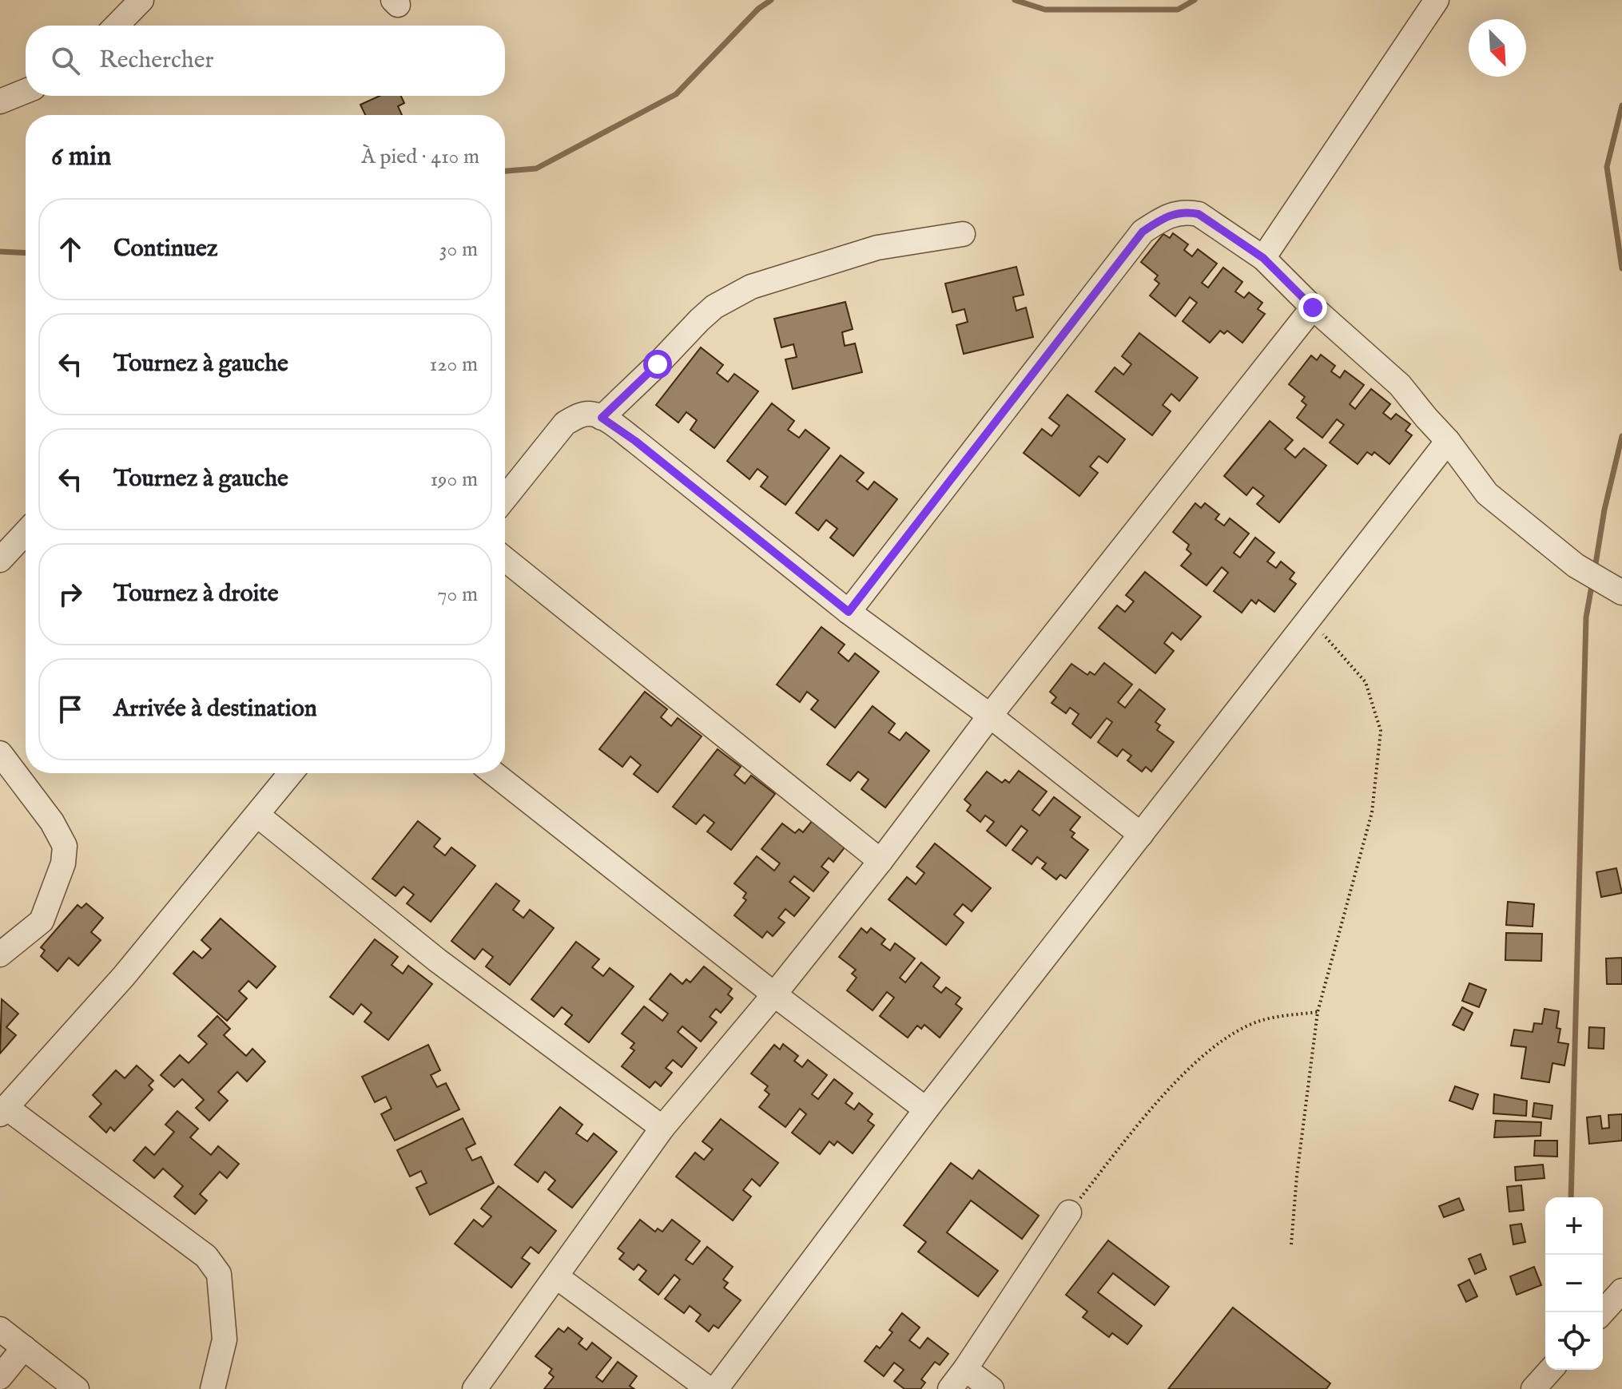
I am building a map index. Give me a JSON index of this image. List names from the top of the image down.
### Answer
{
  "north": "bottom right",
  "page": {
    "search": "Rechercher",
    "heading": ["6 min", "À pied · 410 m"],
    "list": [
      ["Continuez", "30 m"],
      ["Tournez à gauche", "120 m"],
      ["Tournez à gauche", "190 m"],
      ["Tournez à droite", "70 m"],
      "Arrivée à destination"
    ],
    "map_buttons": ["+", "−"]
  }
}
